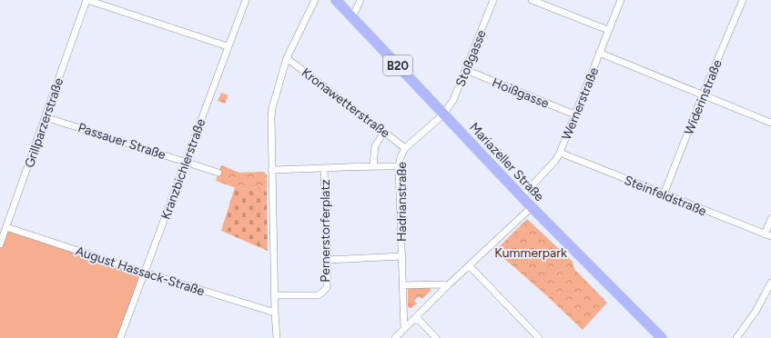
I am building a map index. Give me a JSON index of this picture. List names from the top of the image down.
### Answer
{
  "streets": {
    "main road": ["B20", "Mariazeller Straße"],
    "street": [
      "Stoßgasse",
      "Hoißgasse",
      "Widerinstraße",
      "Kronawetterstraße",
      "Wernerstraße",
      "Grillparzerstraße",
      "Passauer Straße",
      "Kranzbichlerstraße",
      "Steinfeldstraße",
      "Hadrianstraße",
      "Pernerstorferplatz",
      "August Hassack-Straße"
    ]
  },
  "crossings": [
    ["Stoßgasse", "Hoißgasse"],
    ["Stoßgasse", "Mariazeller Straße"],
    ["Stoßgasse", "Hadrianstraße"],
    ["Hoißgasse", "Wernerstraße"],
    ["Widerinstraße", "Steinfeldstraße"],
    ["Kronawetterstraße", "Hadrianstraße"],
    ["Wernerstraße", "Mariazeller Straße"],
    ["Wernerstraße", "Steinfeldstraße"],
    ["Grillparzerstraße", "Passauer Straße"],
    ["Grillparzerstraße", "August Hassack-Straße"],
    ["Passauer Straße", "Kranzbichlerstraße"],
    ["Mariazeller Straße", "Hadrianstraße"],
    ["Kranzbichlerstraße", "August Hassack-Straße"]
  ],
  "parks": ["Kummerpark"]
}
